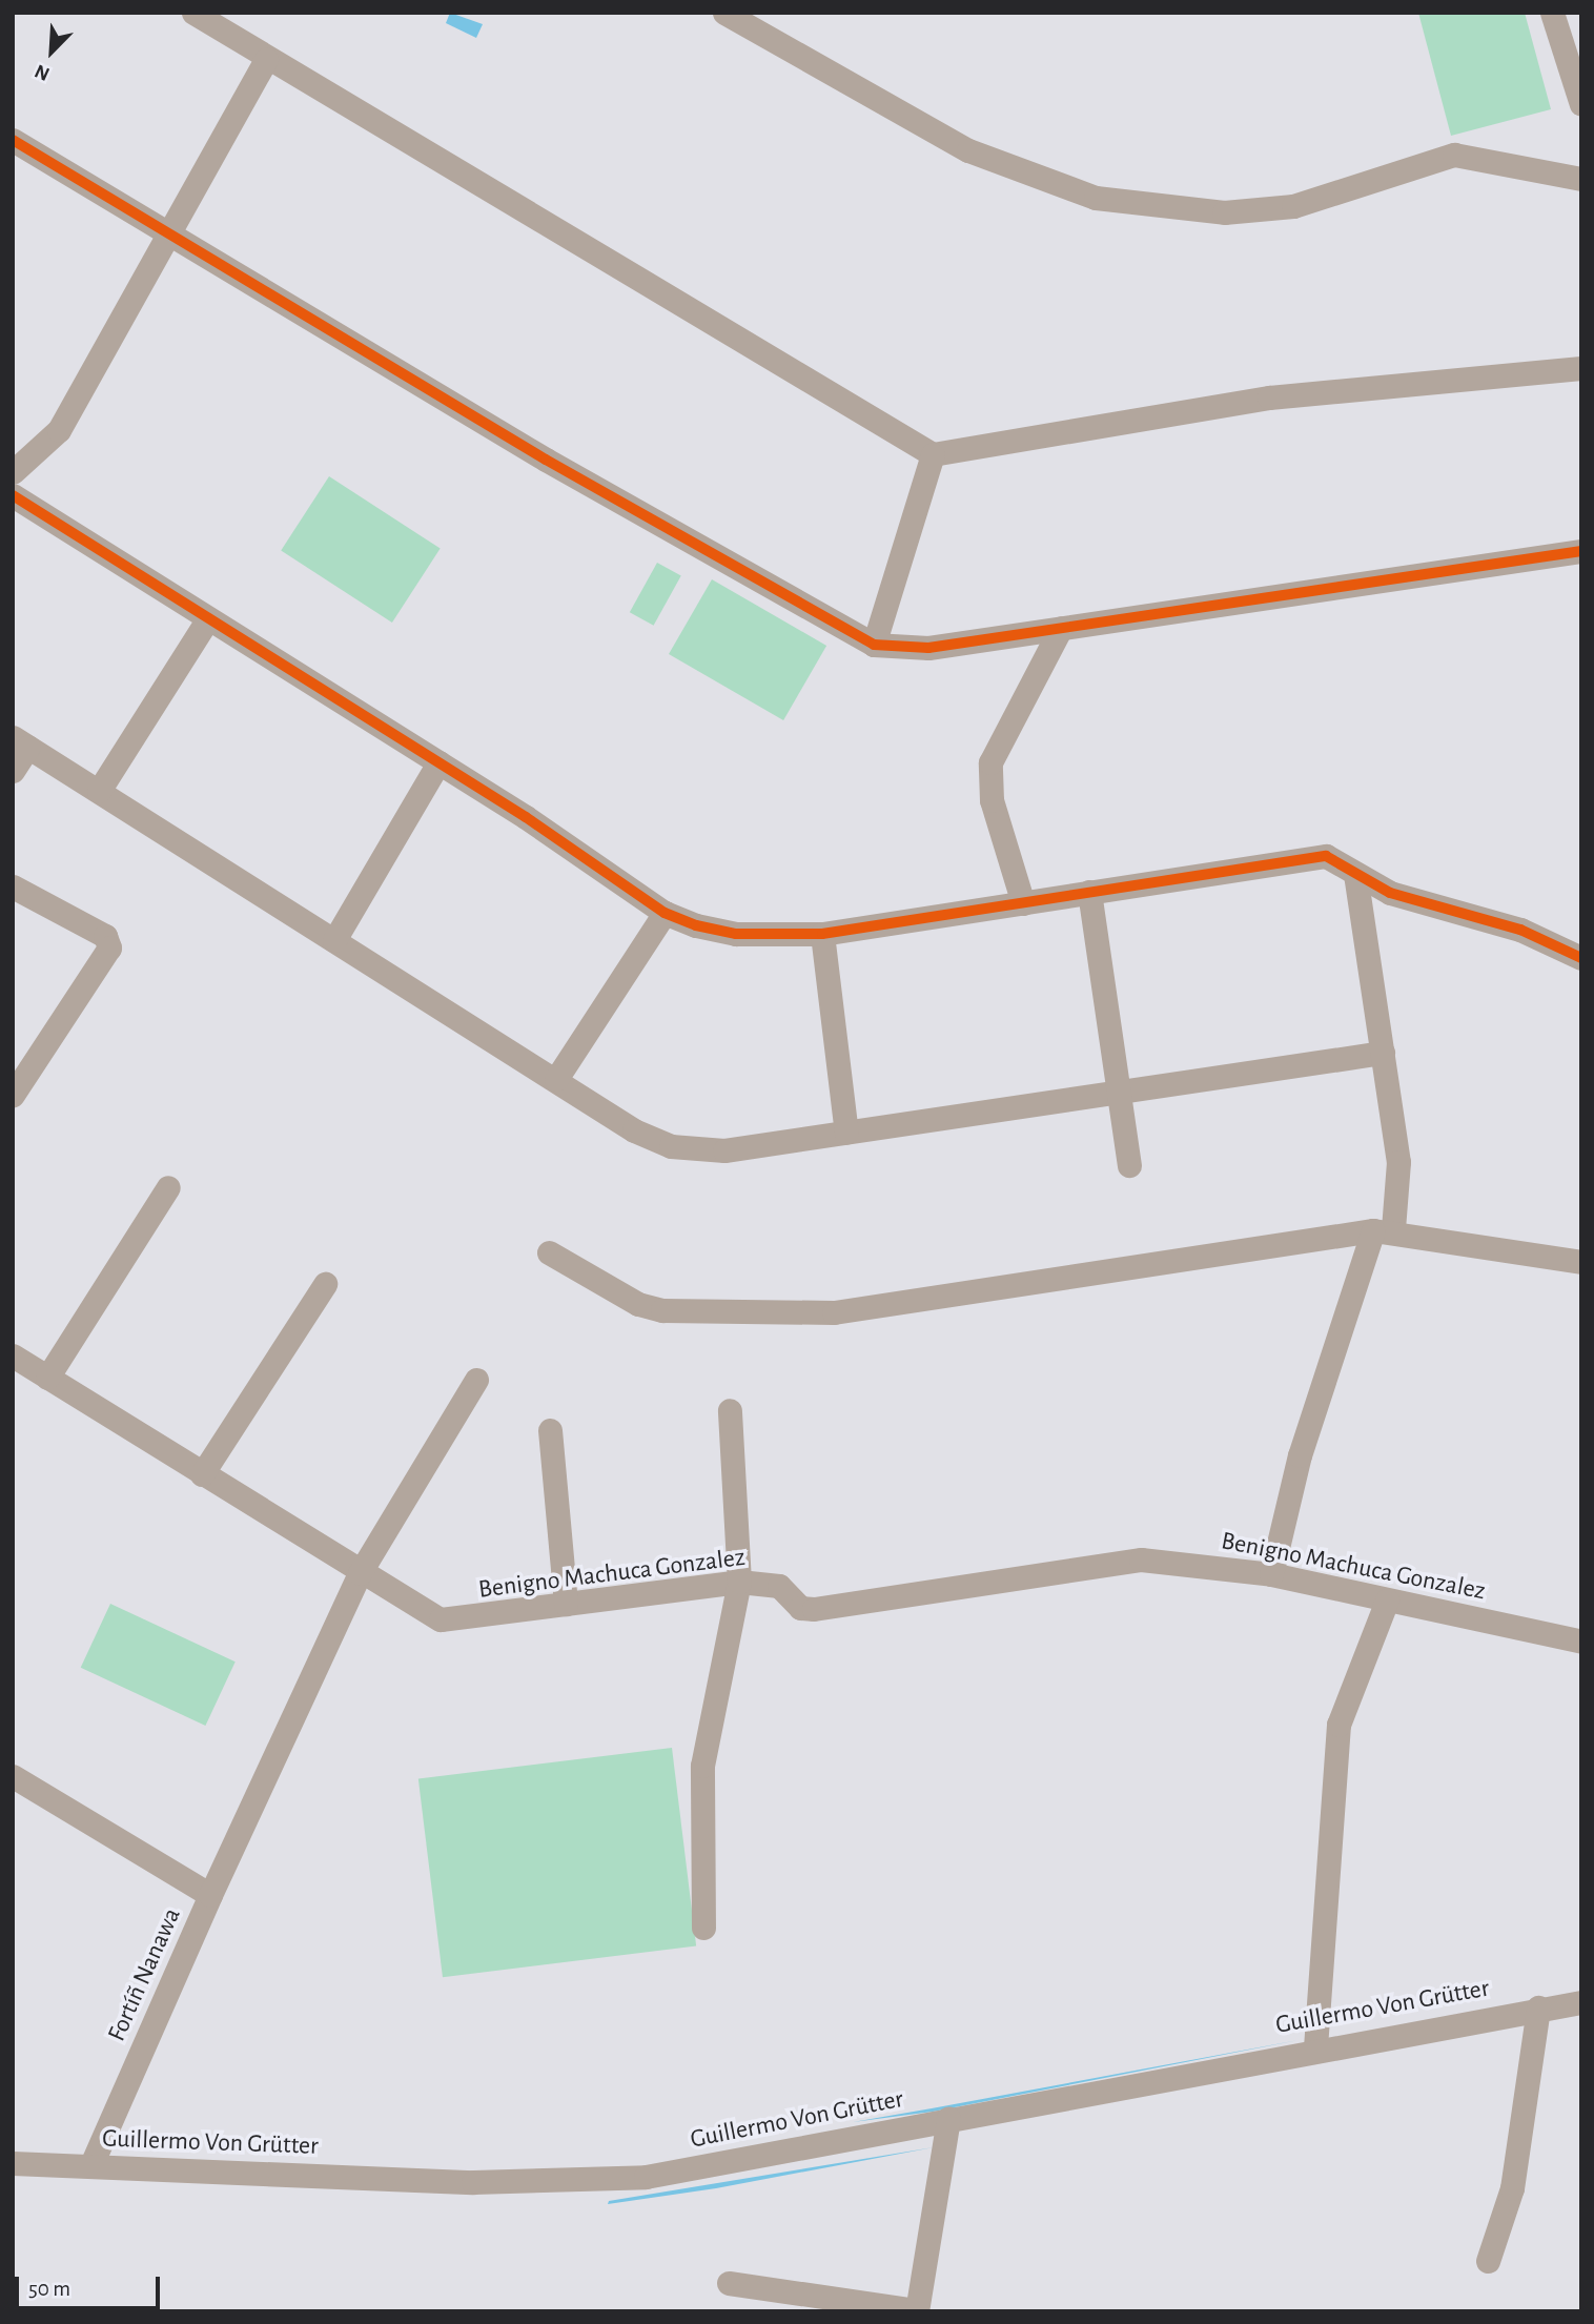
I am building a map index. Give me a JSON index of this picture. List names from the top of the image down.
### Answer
{
  "streets": {
    "street": ["Benigno Machuca Gonzalez", "Fortíñ Nanawa", "Guillermo Von Grütter"]
  },
  "crossings": [
    ["Fortíñ Nanawa", "Guillermo Von Grütter"]
  ],
  "scale_bar": "50 m",
  "north": "bottom left"
}
